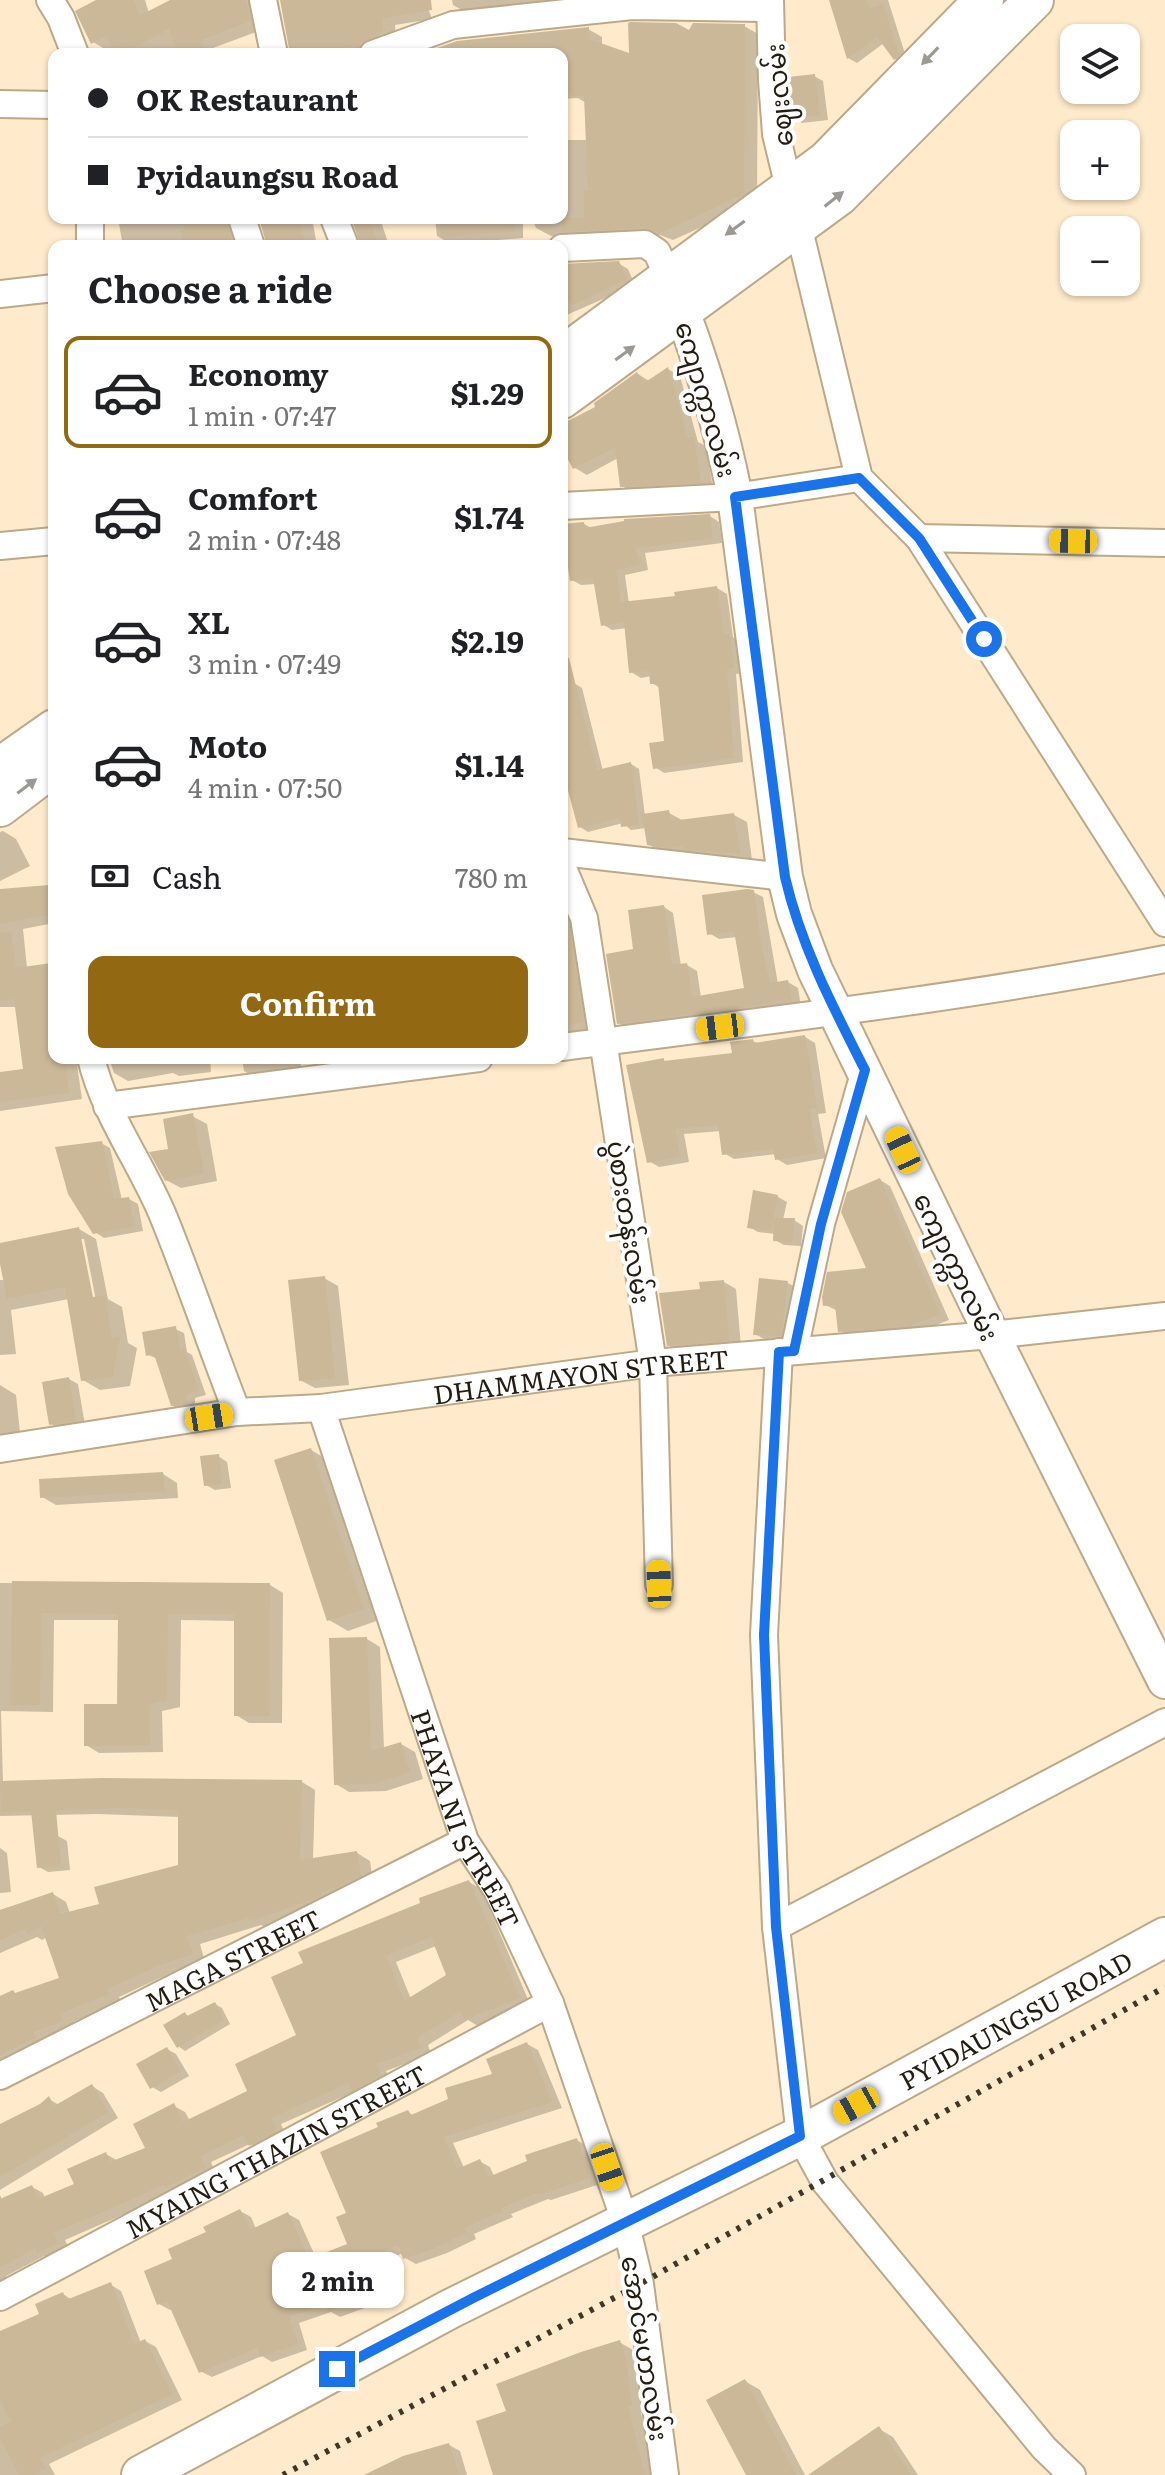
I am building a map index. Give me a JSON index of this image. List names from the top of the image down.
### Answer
{
  "streets": {
    "highway": ["PYIDAUNGSU ROAD"],
    "main road": ["ကျောက္ကာလမ်း"],
    "street": [
      "ဈေးလမ်း",
      "ပွဲစားတန်းလမ်း",
      "DHAMMAYON STREET",
      "PHAYA NI STREET",
      "MAGA STREET",
      "MYAING THAZIN STREET",
      "အောင်မဟာလမ်း"
    ]
  },
  "crossings": [
    ["ကျောက္ကာလမ်း", "DHAMMAYON STREET"],
    ["ပွဲစားတန်းလမ်း", "DHAMMAYON STREET"],
    ["DHAMMAYON STREET", "PHAYA NI STREET"],
    ["PHAYA NI STREET", "MAGA STREET"],
    ["PHAYA NI STREET", "PYIDAUNGSU ROAD"],
    ["PHAYA NI STREET", "MYAING THAZIN STREET"],
    ["PHAYA NI STREET", "အောင်မဟာလမ်း"],
    ["PYIDAUNGSU ROAD", "အောင်မဟာလမ်း"]
  ],
  "page": {
    "map_buttons": ["+", "−"],
    "banner": ["OK Restaurant", "Pyidaungsu Road"],
    "heading": "Choose a ride",
    "list": [
      {
        "name": "Economy",
        "note": "1 min · 07:47",
        "value": "$1.29"
      },
      {
        "name": "Comfort",
        "note": "2 min · 07:48",
        "value": "$1.74"
      },
      {
        "name": "XL",
        "note": "3 min · 07:49",
        "value": "$2.19"
      },
      {
        "name": "Moto",
        "note": "4 min · 07:50",
        "value": "$1.14"
      }
    ],
    "pay": ["Cash", "780 m"],
    "buttons": "Confirm",
    "bubble": "2 min"
  }
}
